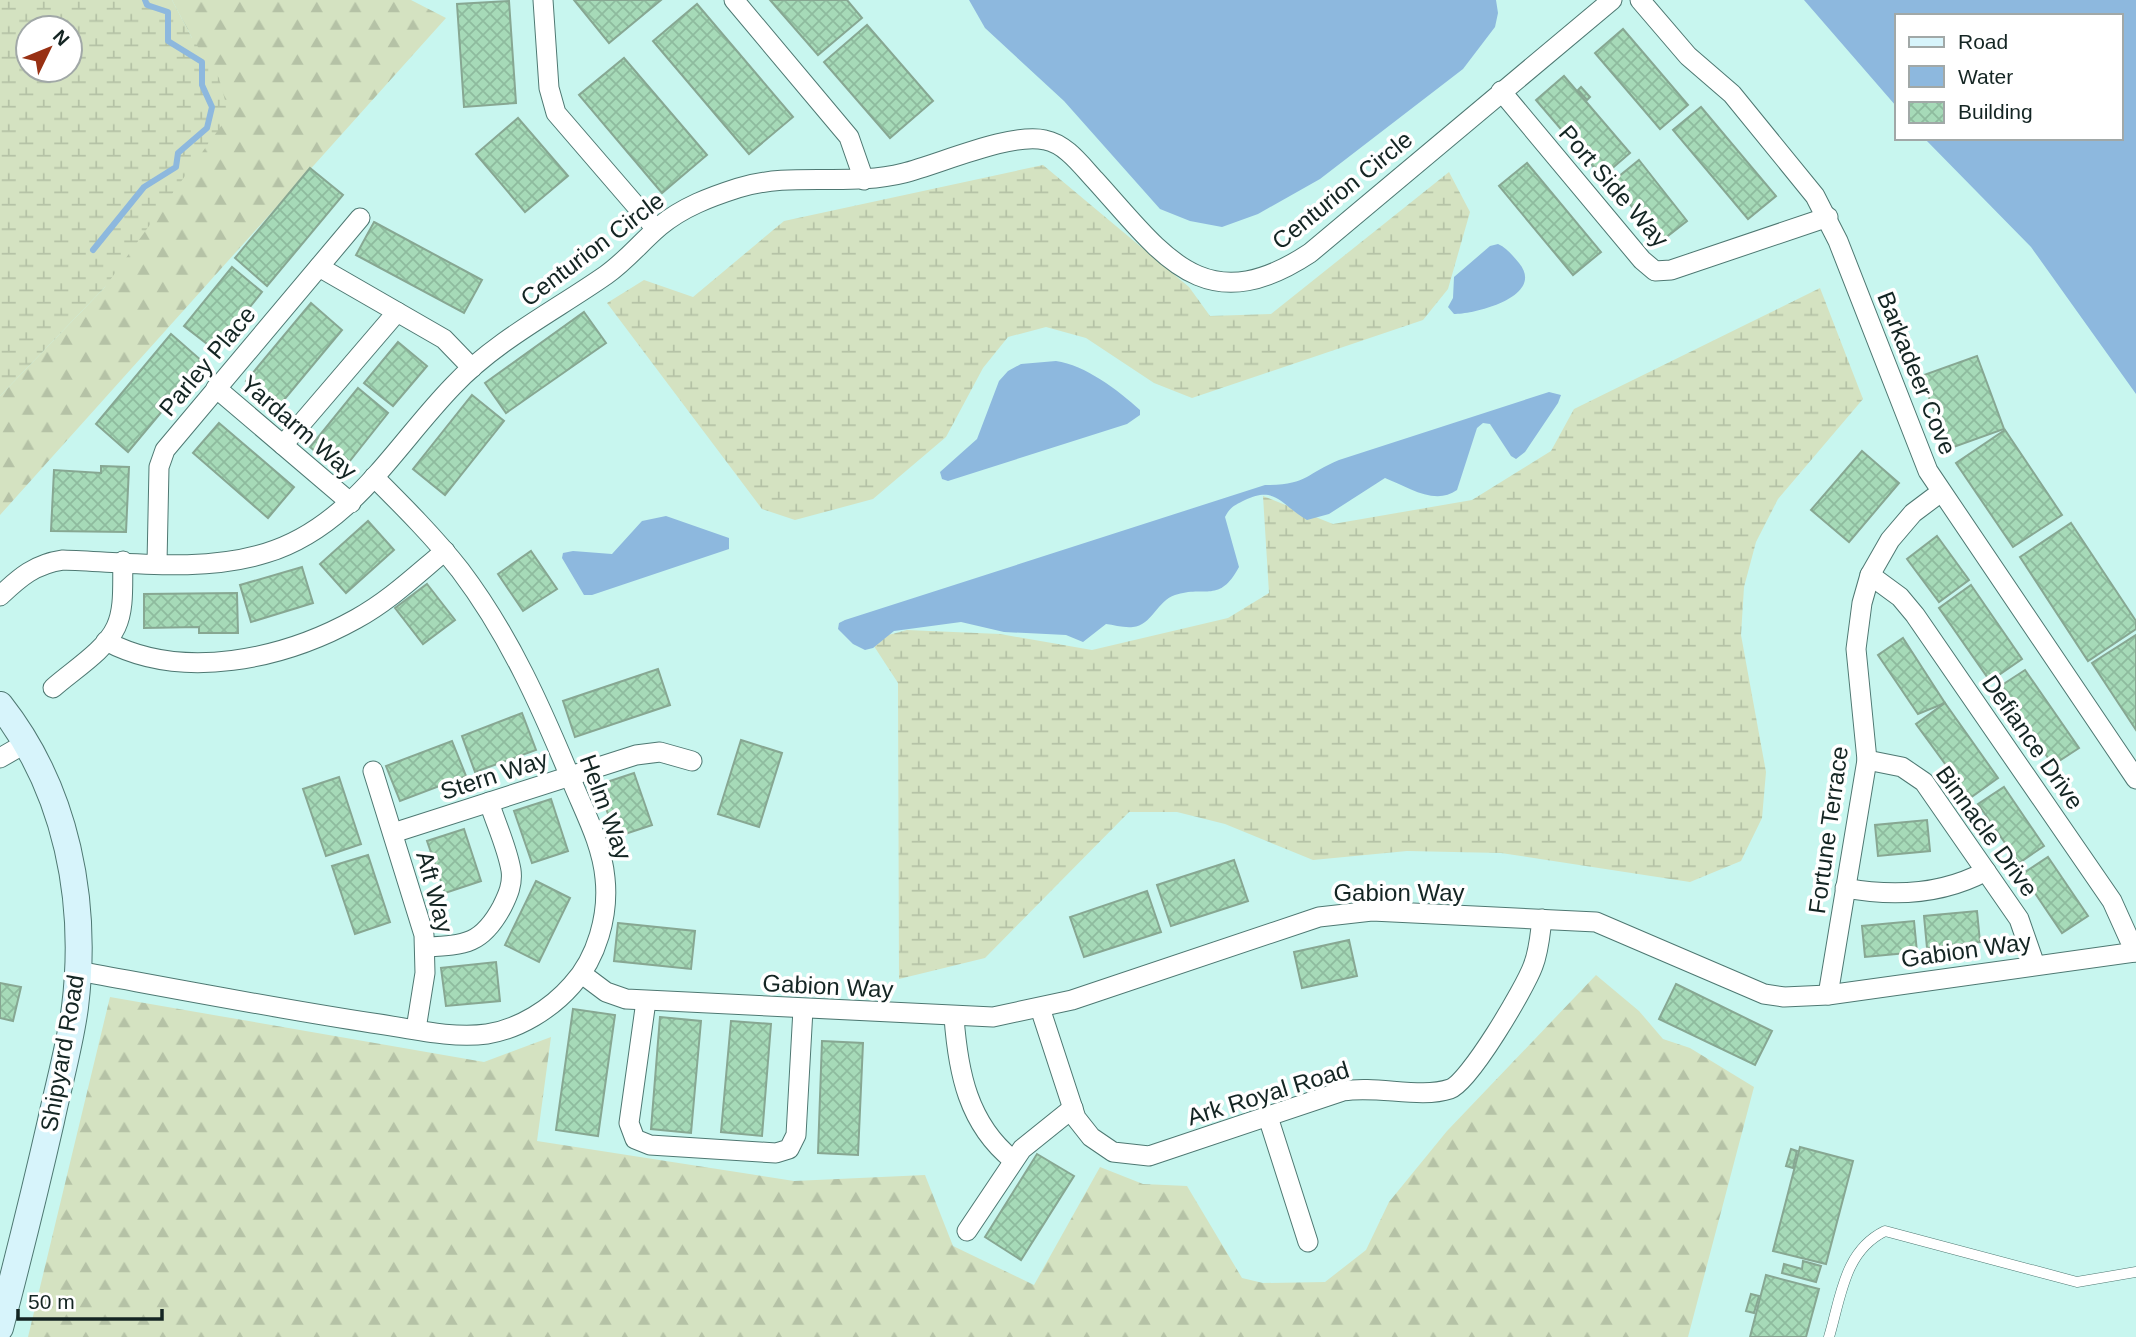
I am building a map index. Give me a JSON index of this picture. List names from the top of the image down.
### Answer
{
  "streets": {
    "street": [
      "Port Side Way",
      "Centurion Circle",
      "Parley Place",
      "Barkadeer Cove",
      "Yardarm Way",
      "Defiance Drive",
      "Stern Way",
      "Helm Way",
      "Fortune Terrace",
      "Binnacle Drive",
      "Aft Way",
      "Gabion Way",
      "Shipyard Road",
      "Ark Royal Road"
    ]
  },
  "crossings": [
    ["Port Side Way", "Centurion Circle"],
    ["Port Side Way", "Barkadeer Cove"],
    ["Centurion Circle", "Parley Place"],
    ["Centurion Circle", "Yardarm Way"],
    ["Centurion Circle", "Helm Way"],
    ["Parley Place", "Yardarm Way"],
    ["Barkadeer Cove", "Fortune Terrace"],
    ["Defiance Drive", "Fortune Terrace"],
    ["Defiance Drive", "Gabion Way"],
    ["Stern Way", "Helm Way"],
    ["Stern Way", "Aft Way"],
    ["Helm Way", "Aft Way"],
    ["Helm Way", "Gabion Way"],
    ["Helm Way", "Shipyard Road"],
    ["Fortune Terrace", "Binnacle Drive"],
    ["Fortune Terrace", "Gabion Way"],
    ["Binnacle Drive", "Gabion Way"],
    ["Gabion Way", "Ark Royal Road"]
  ],
  "legend": ["Road", "Water", "Building"],
  "scale_bar": "50 m",
  "north": "top right"
}
